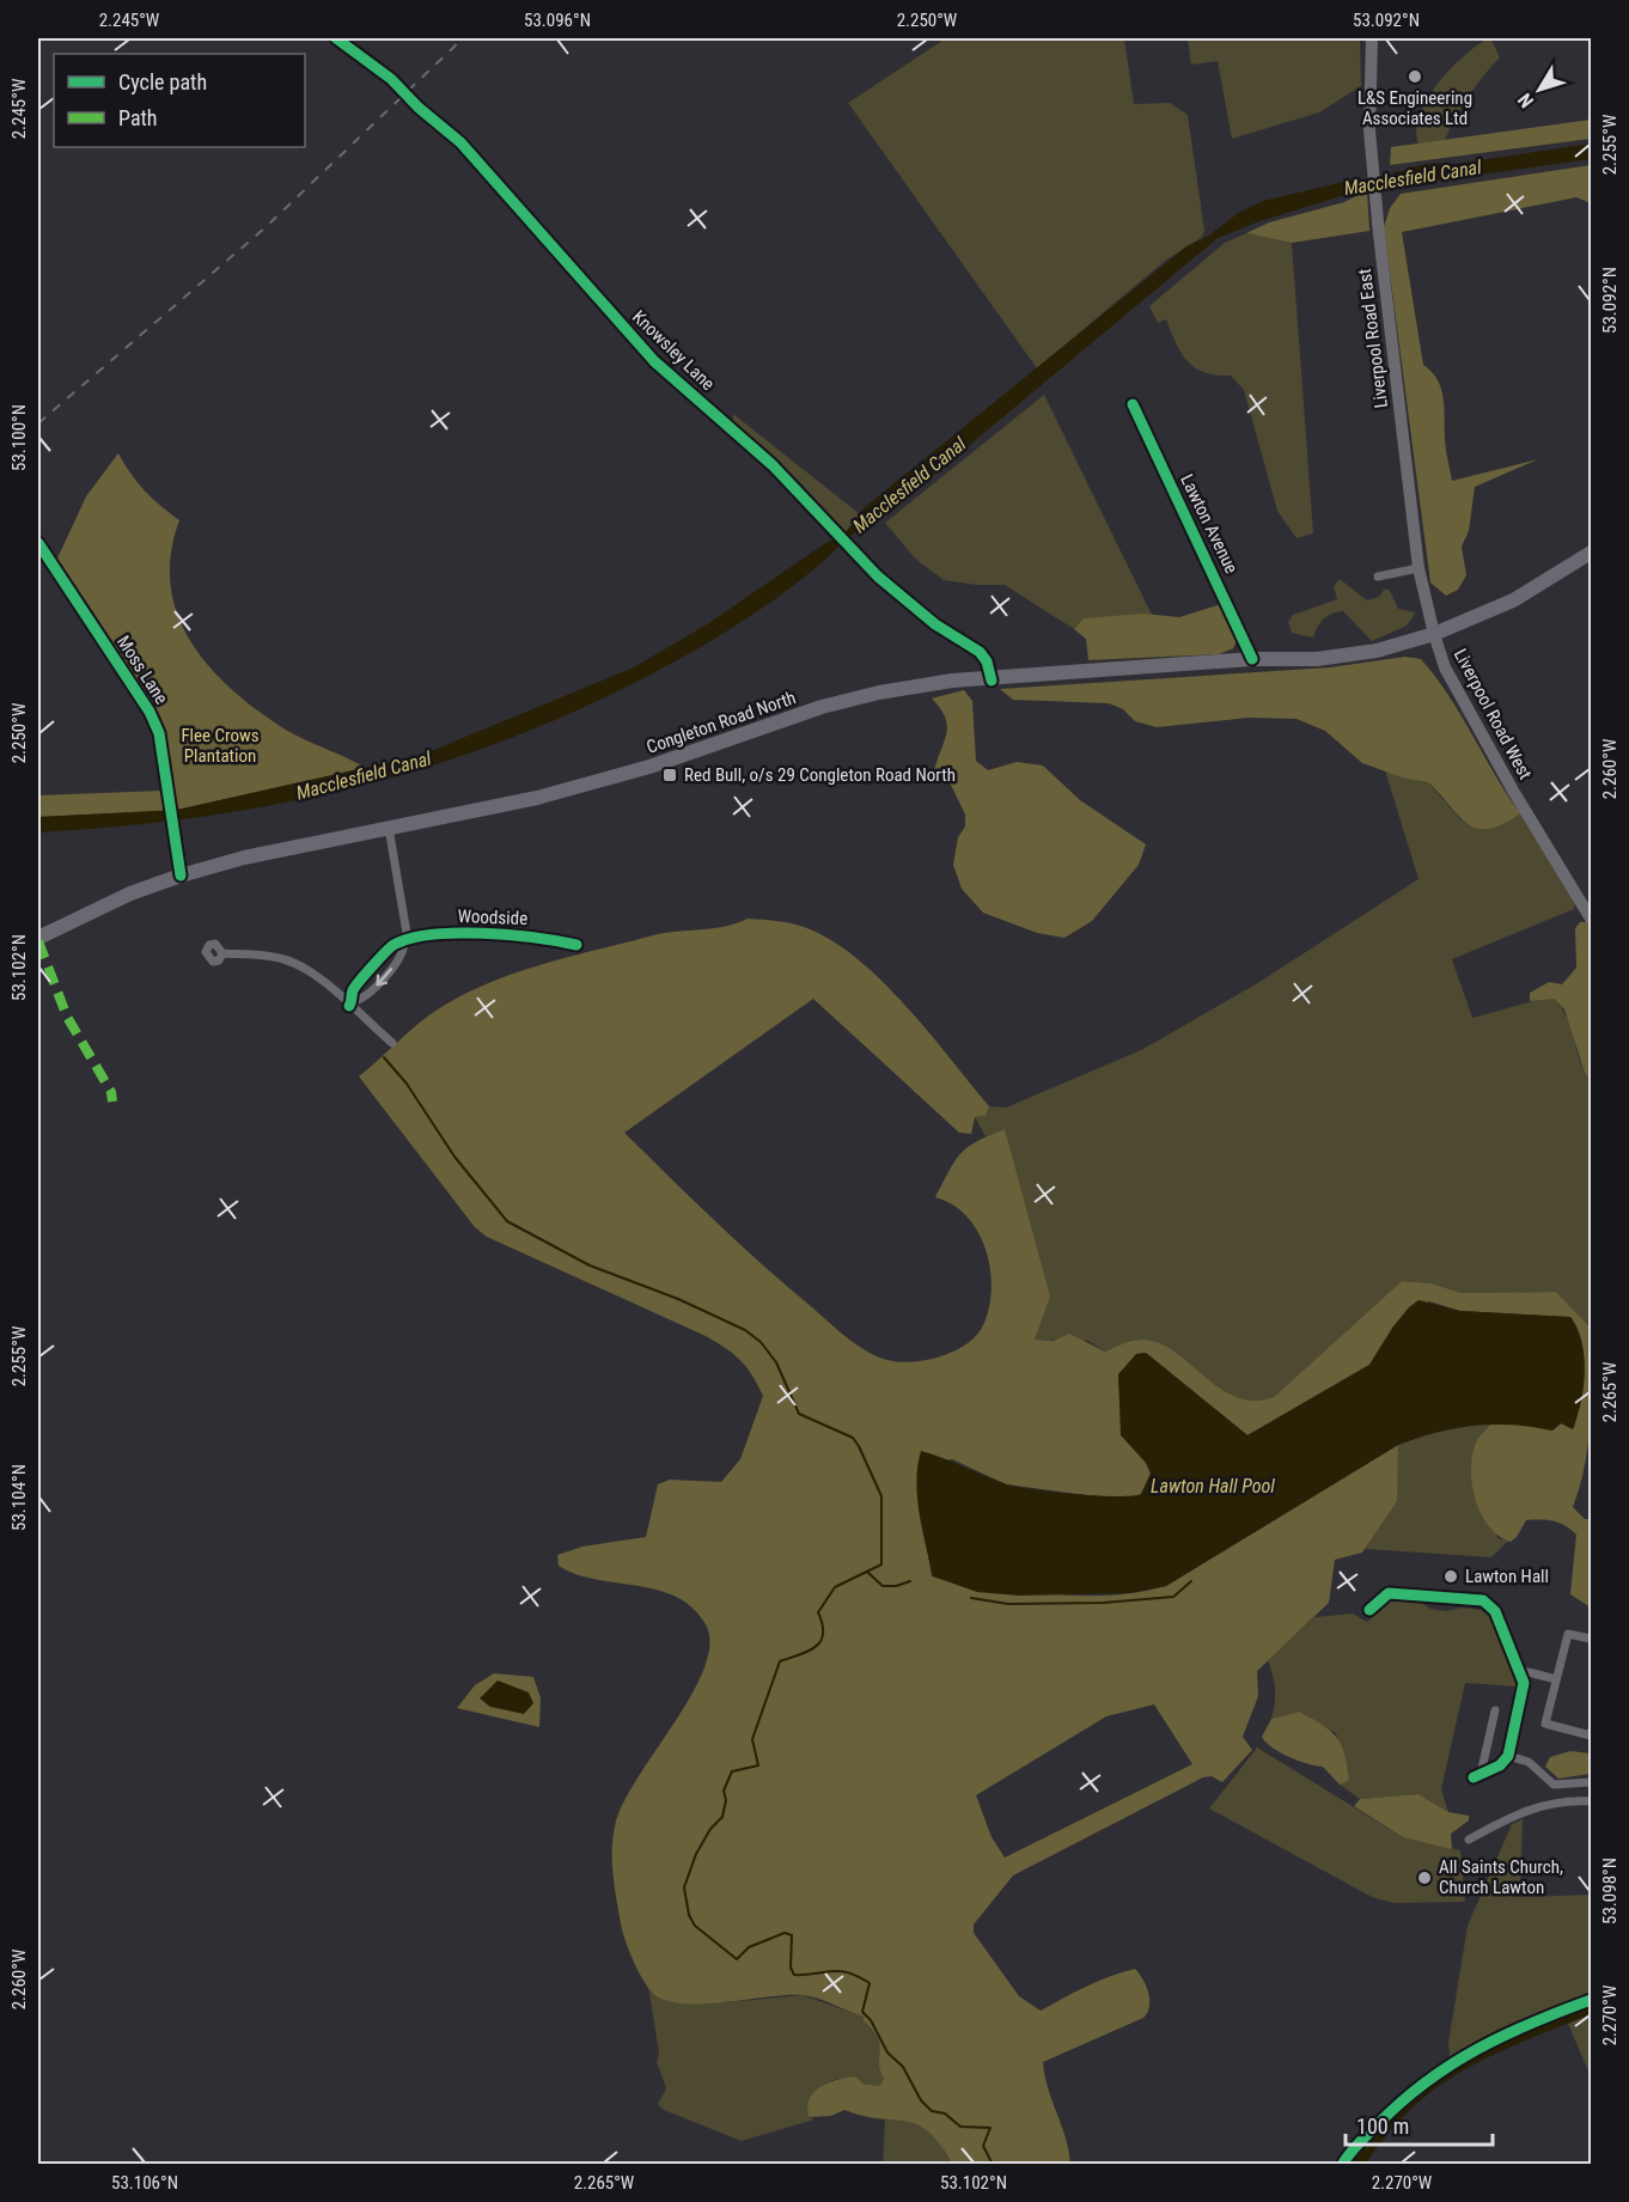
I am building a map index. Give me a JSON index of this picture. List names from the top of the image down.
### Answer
{
  "streets": {
    "highway": ["Congleton Road North"],
    "main road": ["Liverpool Road East", "Liverpool Road West"],
    "street": [
      "Knowsley Lane",
      "Lawton Avenue",
      "Moss Lane",
      "Woodside"
    ]
  },
  "crossings": [
    ["Liverpool Road East", "Liverpool Road West"],
    ["Liverpool Road East", "Congleton Road North"],
    ["Knowsley Lane", "Congleton Road North"],
    ["Lawton Avenue", "Congleton Road North"],
    ["Moss Lane", "Congleton Road North"],
    ["Liverpool Road West", "Congleton Road North"]
  ],
  "water": ["Macclesfield Canal", "Lawton Hall Pool"],
  "parks": ["Flee Crows Plantation"],
  "places": {
    "other": ["L&S Engineering Associates Ltd", "Lawton Hall", "All Saints Church, Church Lawton"],
    "transit": ["Red Bull, o/s 29 Congleton Road North"]
  },
  "legend": ["Cycle path", "Path"],
  "scale_bar": "100 m",
  "north": "bottom left",
  "coordinates": [
    "2.245°W",
    "53.096°N",
    "2.250°W",
    "53.092°N",
    "2.255°W",
    "53.100°N",
    "2.260°W",
    "53.102°N",
    "2.265°W",
    "53.104°N",
    "53.098°N",
    "2.270°W",
    "53.106°N"
  ]
}
